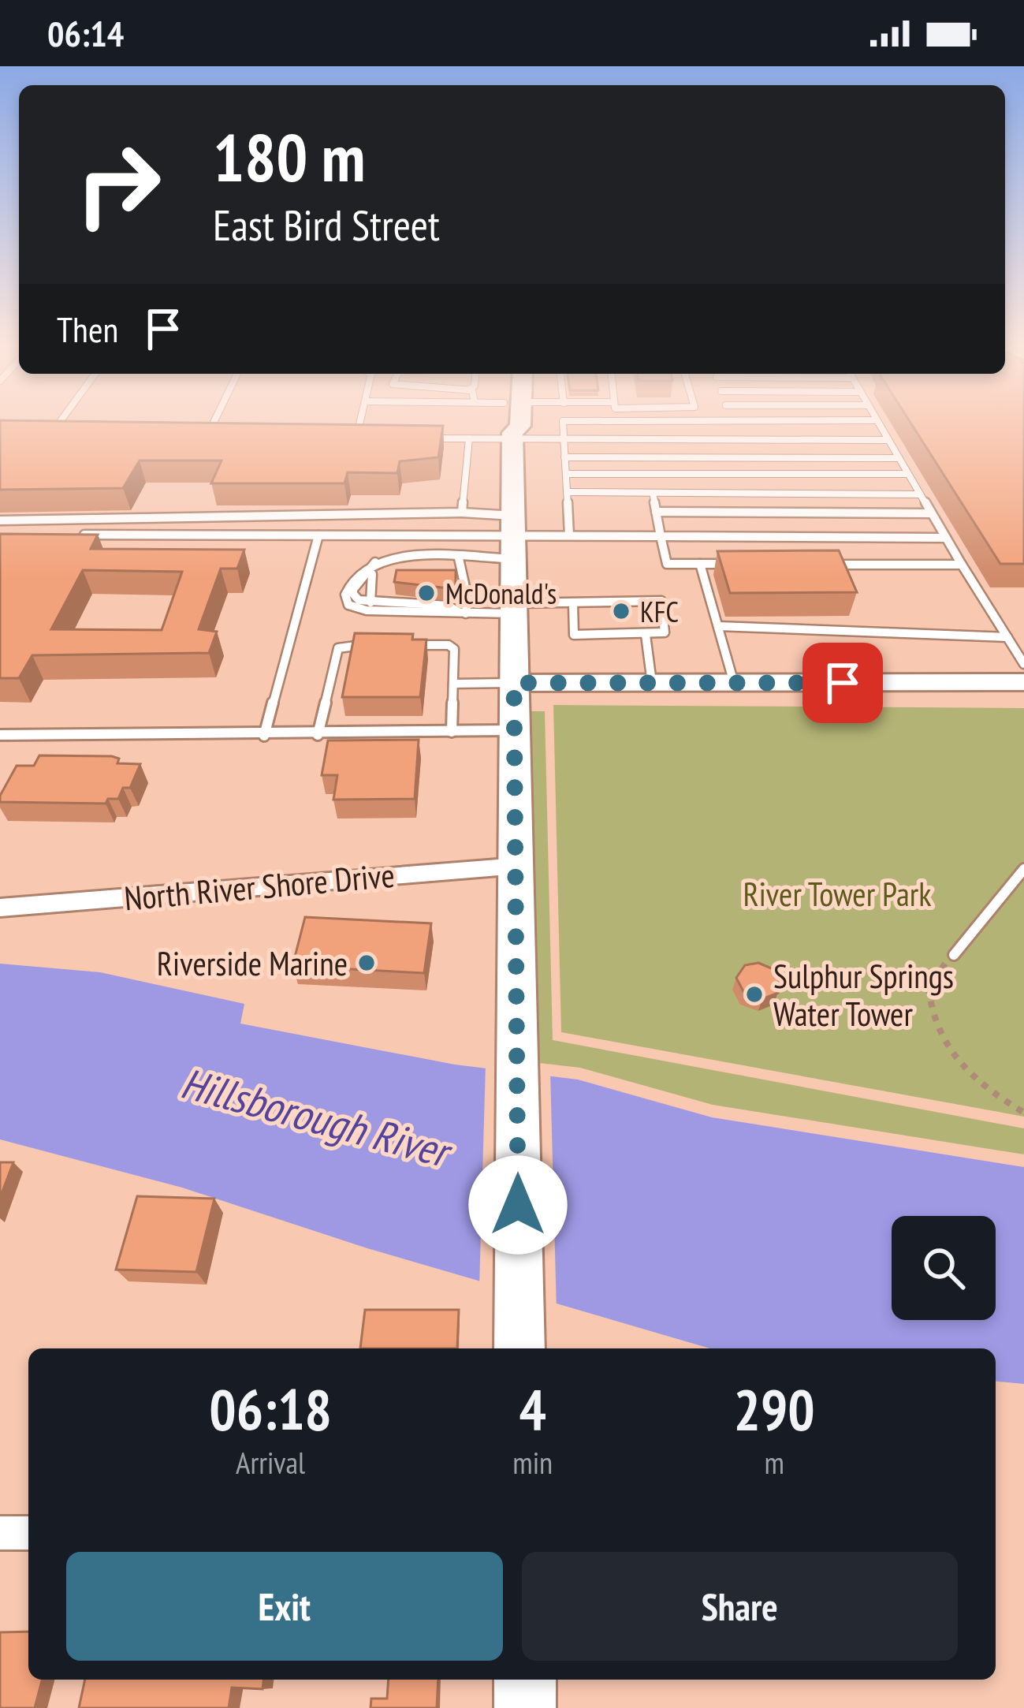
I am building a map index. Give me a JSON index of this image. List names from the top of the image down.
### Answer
{
  "streets": {
    "street": ["North River Shore Drive"]
  },
  "water": ["Hillsborough River"],
  "parks": ["River Tower Park"],
  "places": [
    "McDonald's",
    "KFC",
    "Riverside Marine",
    "Sulphur Springs Water Tower"
  ],
  "page": {
    "status": "06:14",
    "turn": ["180 m", "East Bird Street"],
    "then": "Then",
    "eta": [
      "06:18",
      "Arrival",
      "4",
      "min",
      "290",
      "m"
    ],
    "buttons": ["Exit", "Share"]
  }
}
